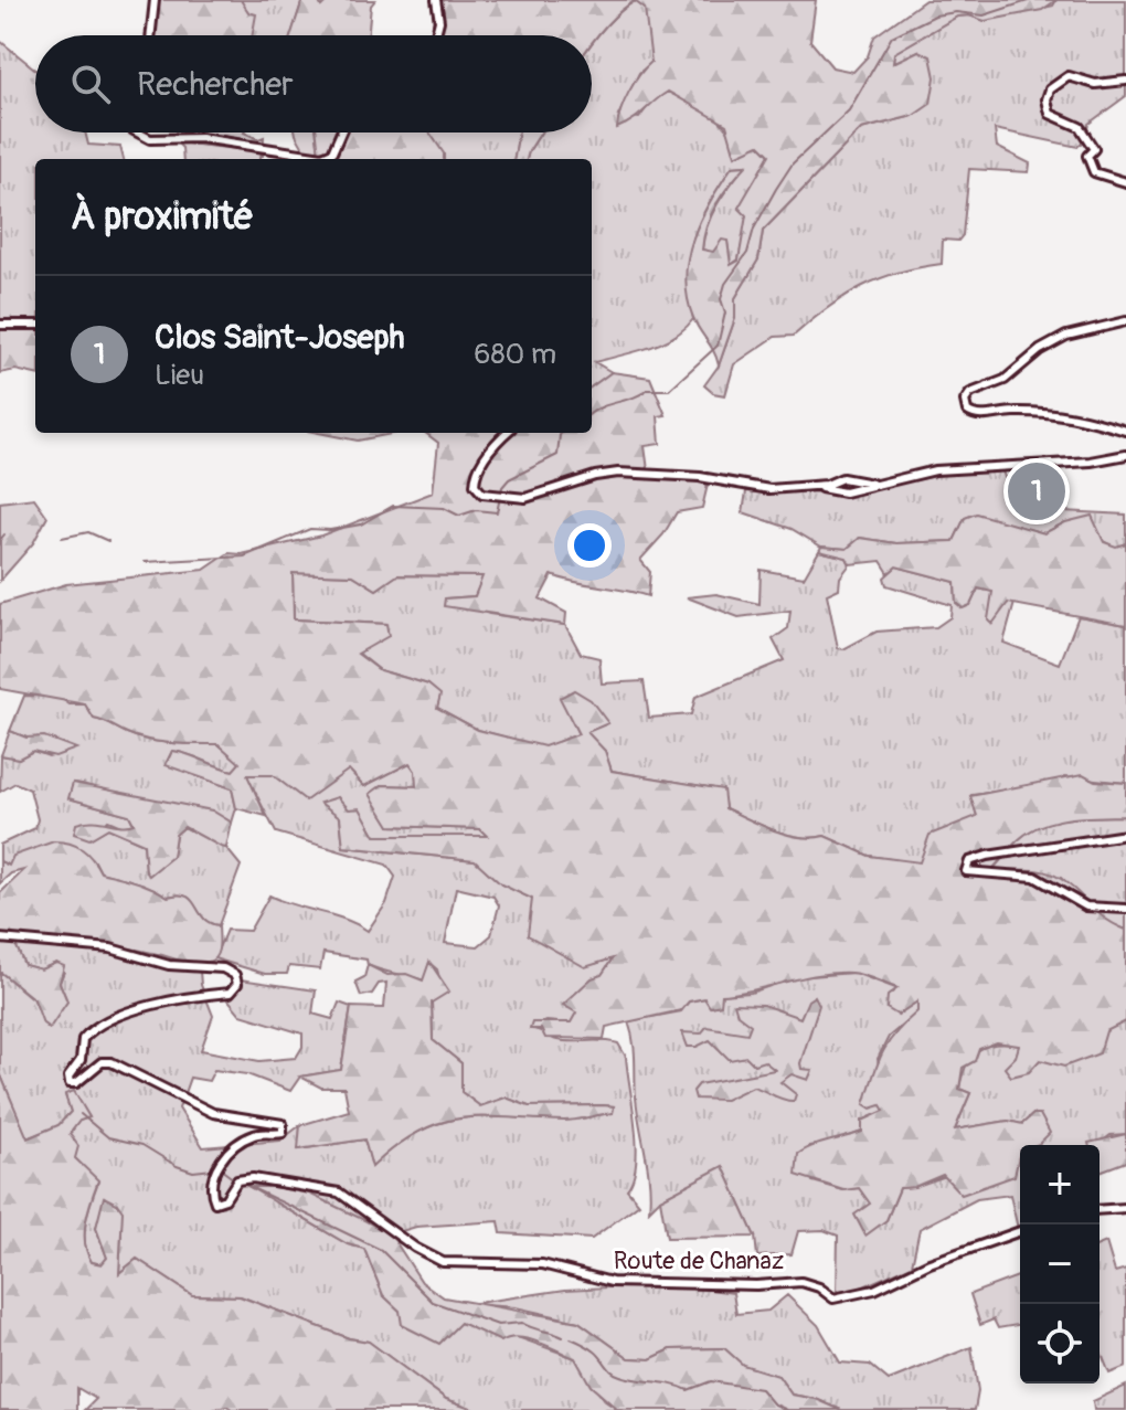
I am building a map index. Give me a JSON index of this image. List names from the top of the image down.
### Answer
{
  "streets": {
    "street": ["Route de Chanaz"]
  },
  "page": {
    "search": "Rechercher",
    "heading": "À proximité",
    "list": [
      {
        "mark": "1",
        "name": "Clos Saint-Joseph",
        "note": "Lieu",
        "value": "680 m"
      }
    ],
    "pins": "1",
    "map_buttons": ["+", "−"]
  }
}
